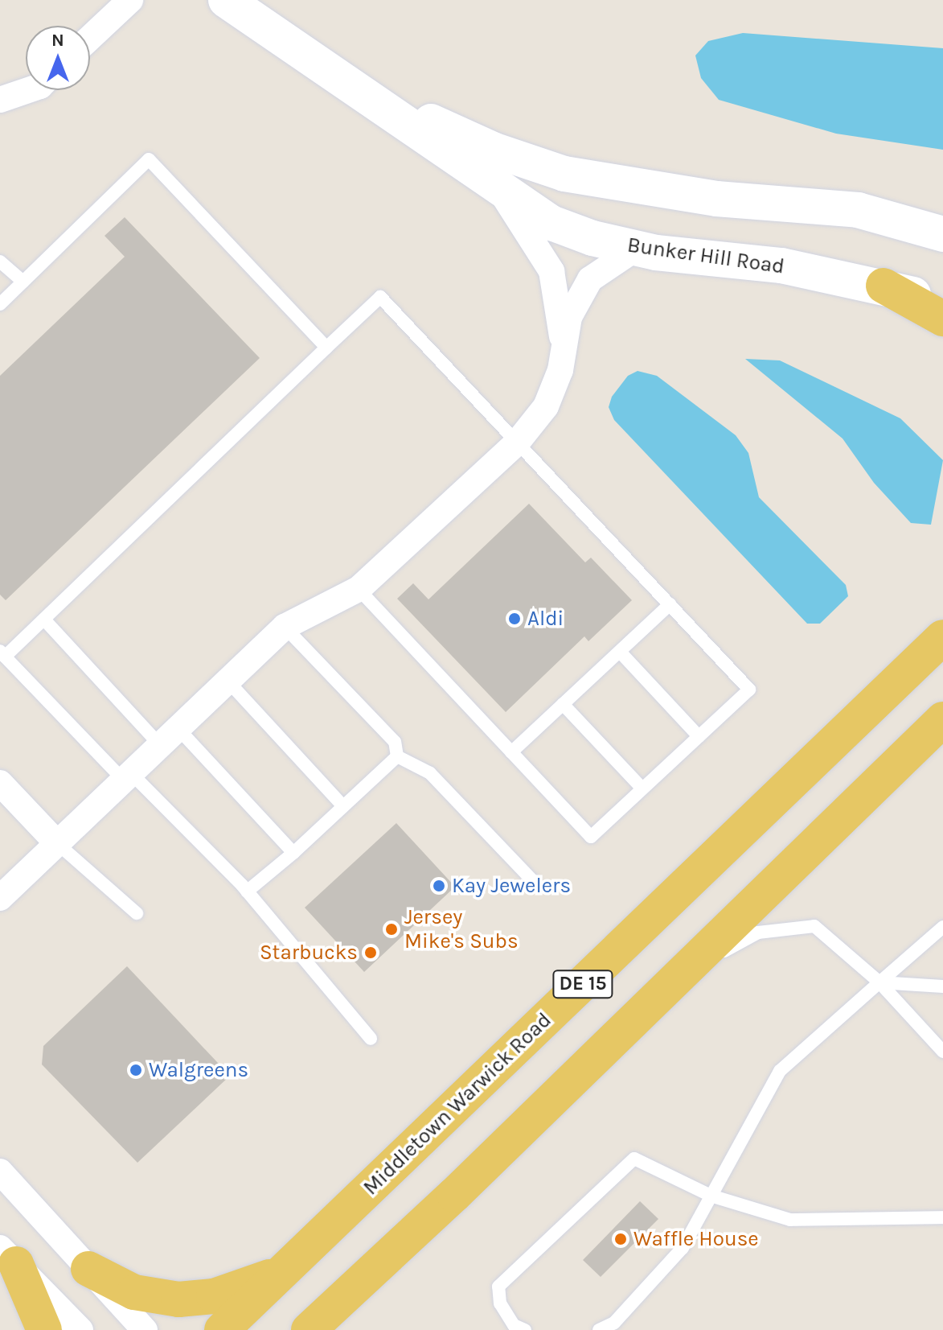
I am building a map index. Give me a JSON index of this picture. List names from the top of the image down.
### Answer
{
  "streets": {
    "main road": ["Bunker Hill Road", "DE 15", "Middletown Warwick Road"]
  },
  "places": [
    "Aldi",
    "Kay Jewelers",
    "Jersey Mike's Subs",
    "Starbucks",
    "Walgreens",
    "Waffle House"
  ],
  "north": "top"
}
